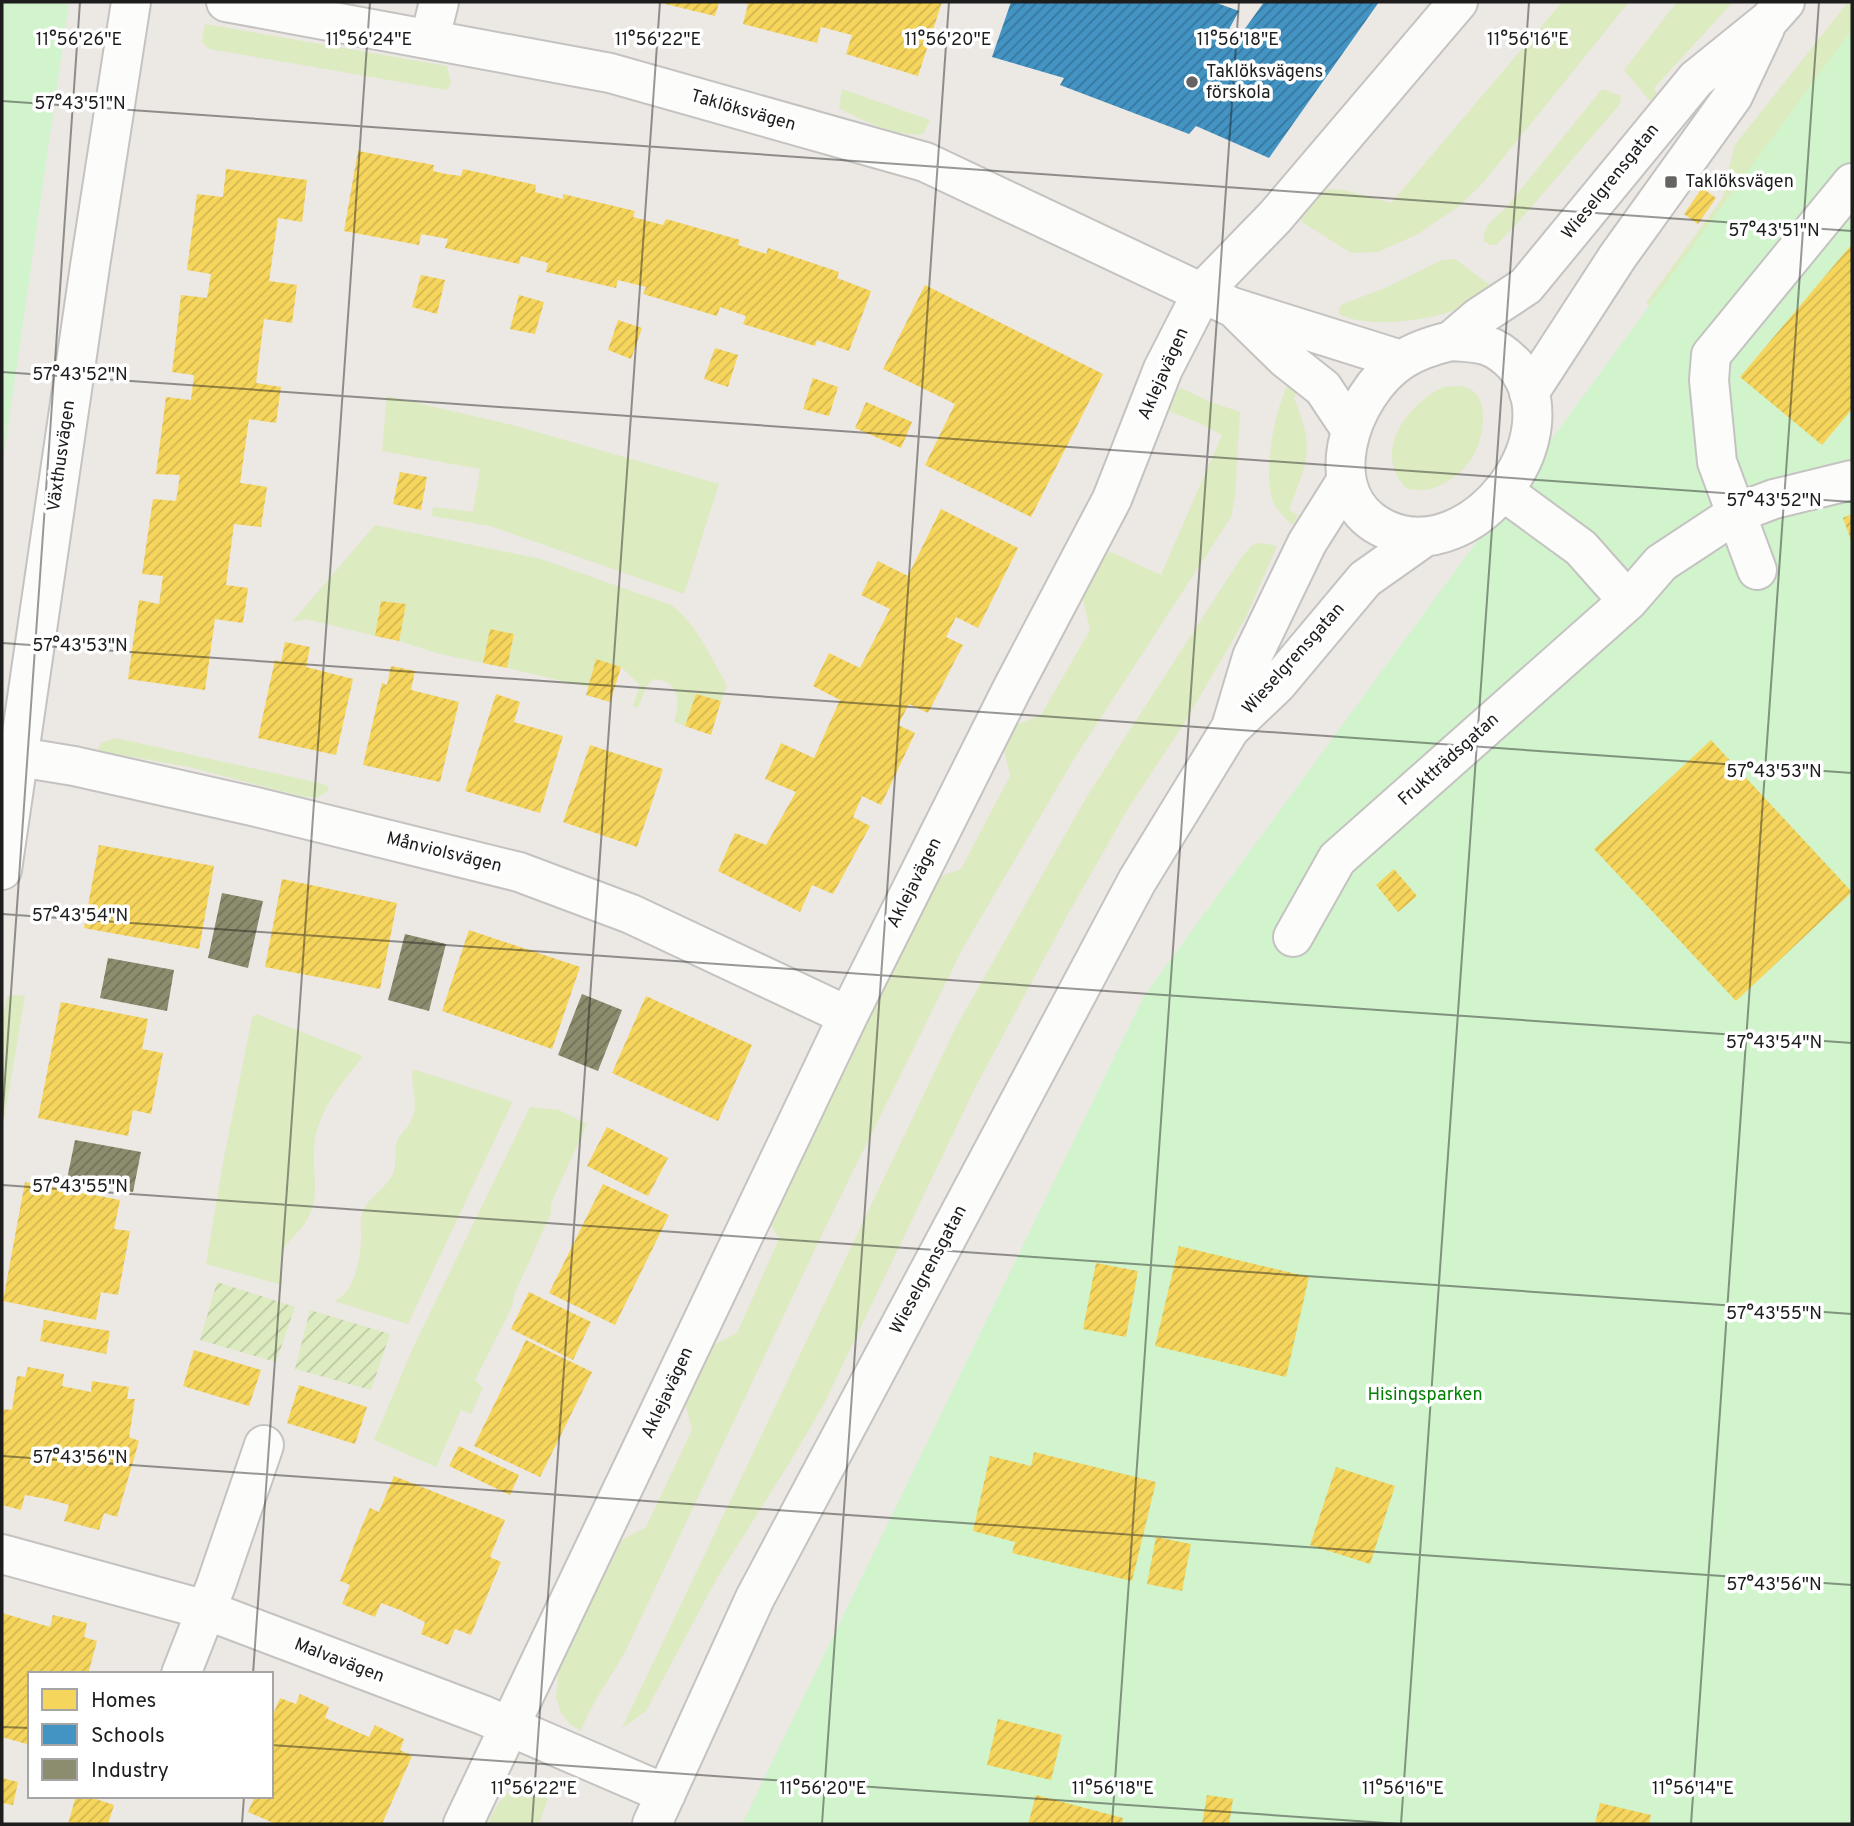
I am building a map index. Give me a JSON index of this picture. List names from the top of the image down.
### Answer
{
  "streets": {
    "street": [
      "Taklöksvägen",
      "Wieselgrensgatan",
      "Aklejavägen",
      "Växthusvägen",
      "Fruktträdsgatan",
      "Månviolsvägen",
      "Malvavägen"
    ]
  },
  "crossings": [
    ["Taklöksvägen", "Wieselgrensgatan"],
    ["Taklöksvägen", "Aklejavägen"],
    ["Wieselgrensgatan", "Malvavägen"],
    ["Aklejavägen", "Månviolsvägen"],
    ["Aklejavägen", "Malvavägen"],
    ["Växthusvägen", "Månviolsvägen"]
  ],
  "parks": ["Hisingsparken"],
  "places": {
    "other": ["Taklöksvägens förskola"],
    "transit": ["Taklöksvägen"]
  },
  "legend": ["Homes", "Schools", "Industry"],
  "coordinates": [
    "11°56'26\"E",
    "11°56'24\"E",
    "11°56'22\"E",
    "11°56'20\"E",
    "11°56'18\"E",
    "11°56'16\"E",
    "57°43'51\"N",
    "57°43'52\"N",
    "57°43'53\"N",
    "57°43'54\"N",
    "57°43'55\"N",
    "57°43'56\"N",
    "11°56'14\"E"
  ]
}
